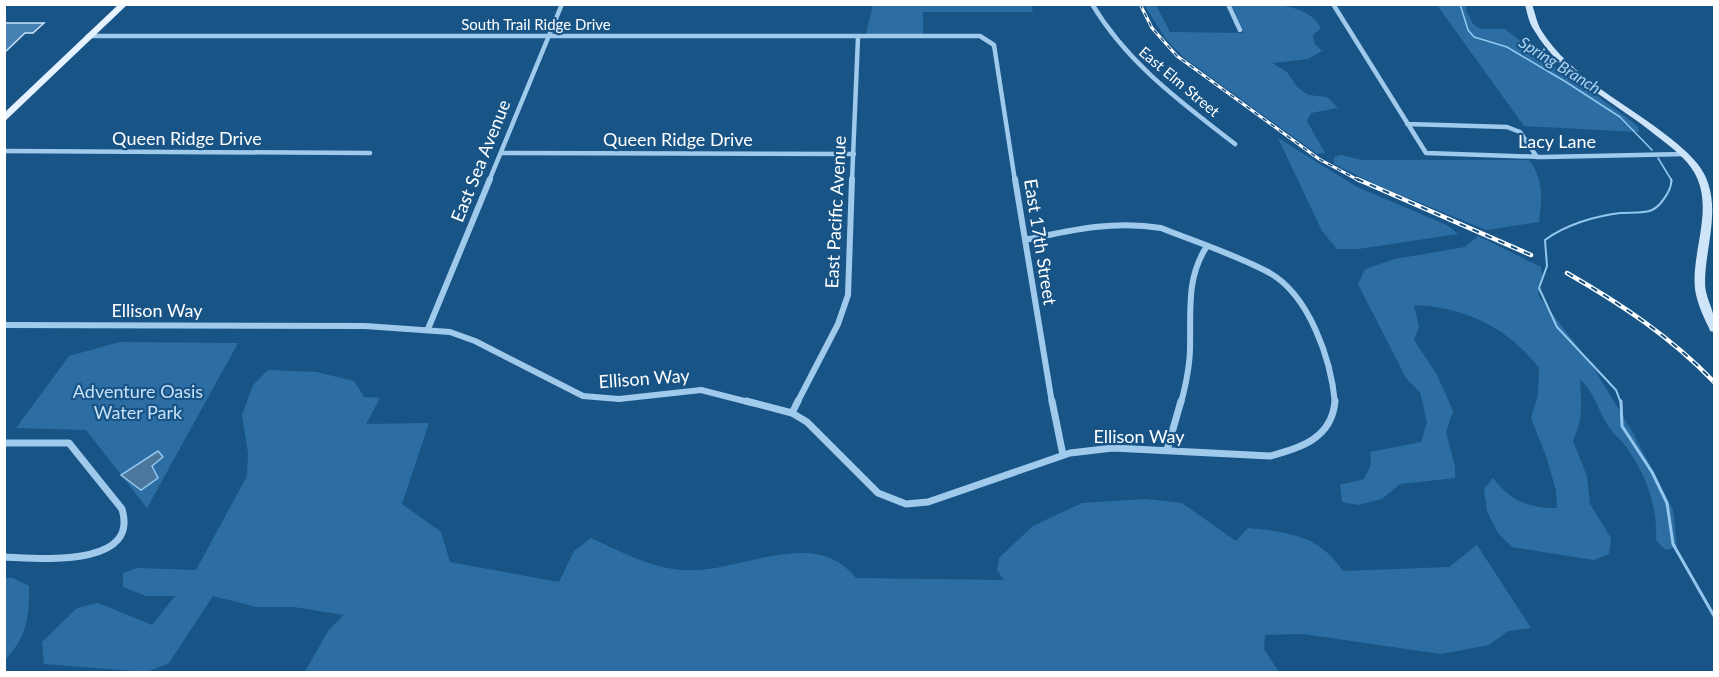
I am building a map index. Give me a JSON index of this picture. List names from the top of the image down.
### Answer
{
  "streets": {
    "street": [
      "South Trail Ridge Drive",
      "East Elm Street",
      "Queen Ridge Drive",
      "Lacy Lane",
      "East Sea Avenue",
      "East Pacific Avenue",
      "East 17th Street",
      "Ellison Way"
    ]
  },
  "crossings": [
    ["South Trail Ridge Drive", "East Sea Avenue"],
    ["South Trail Ridge Drive", "East Pacific Avenue"],
    ["South Trail Ridge Drive", "East 17th Street"],
    ["Queen Ridge Drive", "East Sea Avenue"],
    ["Queen Ridge Drive", "East Pacific Avenue"],
    ["East Sea Avenue", "Ellison Way"],
    ["East Pacific Avenue", "Ellison Way"],
    ["East 17th Street", "Ellison Way"]
  ],
  "water": ["Spring Branch"],
  "parks": ["Adventure Oasis Water Park"]
}
